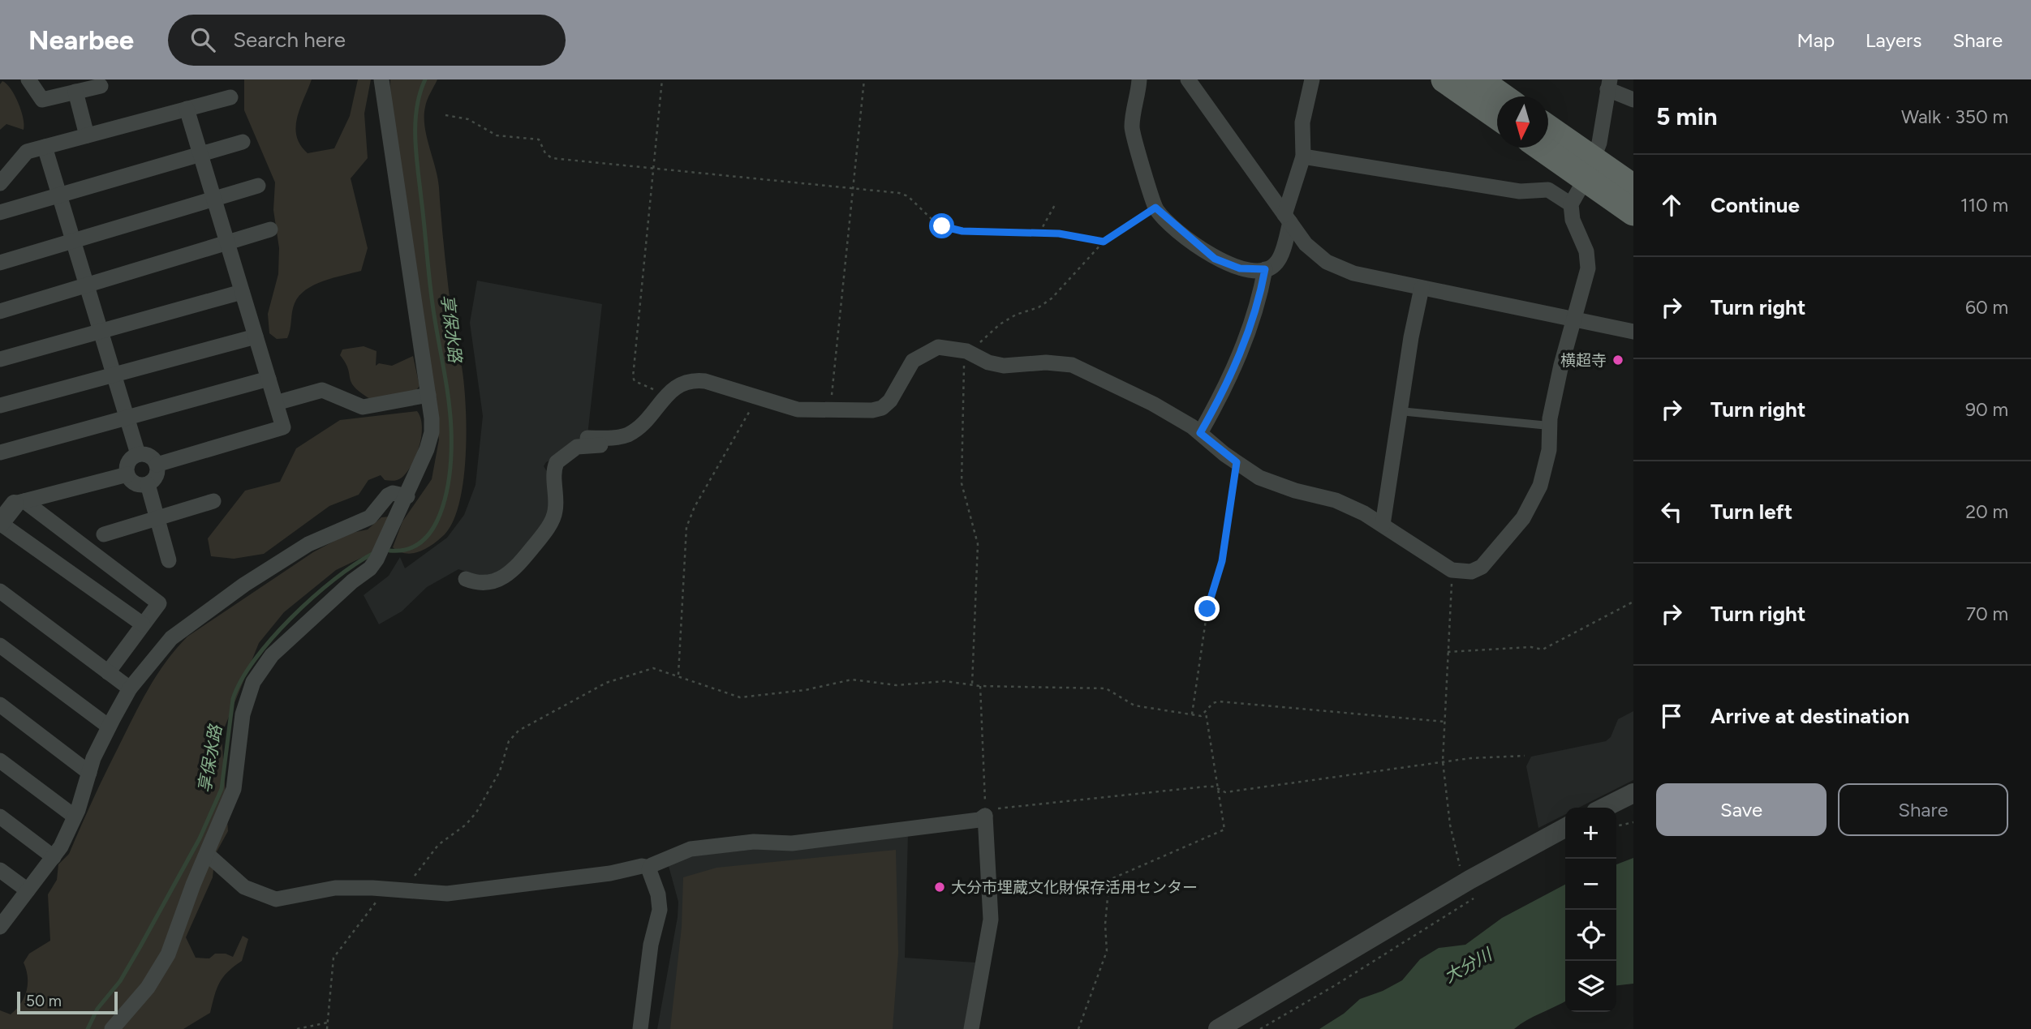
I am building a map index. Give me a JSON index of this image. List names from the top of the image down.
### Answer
{
  "water": ["享保水路", "大分川"],
  "places": ["横超寺", "大分市埋蔵文化財保存活用センター"],
  "scale_bar": "50 m",
  "north": "bottom",
  "page": {
    "header": "Nearbee",
    "search": "Search here",
    "nav": ["Map", "Layers", "Share"],
    "heading": ["5 min", "Walk · 350 m"],
    "list": [
      ["Continue", "110 m"],
      ["Turn right", "60 m"],
      ["Turn right", "90 m"],
      ["Turn left", "20 m"],
      ["Turn right", "70 m"],
      "Arrive at destination"
    ],
    "buttons": ["Save", "Share"],
    "map_buttons": ["+", "−"],
    "scale": "50 m"
  }
}
